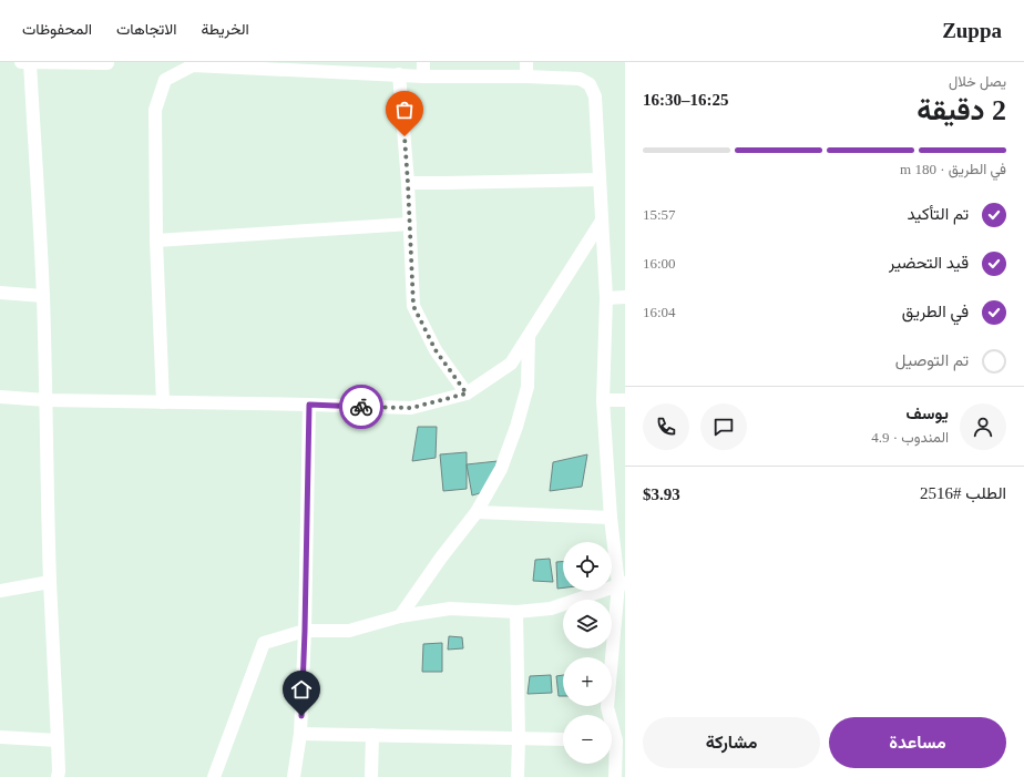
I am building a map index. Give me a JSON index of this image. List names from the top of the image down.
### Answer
{
  "page": {
    "header": "Zuppa",
    "nav": ["الخريطة", "الاتجاهات", "المحفوظات"],
    "heading": ["2 دقيقة", "يصل خلال", "16:25–16:30"],
    "panel": [
      "يوسف",
      "المندوب · 4.9",
      "الطلب #2516",
      "$3.93"
    ],
    "bar": "في الطريق · 180 m",
    "list": [
      ["تم التأكيد", "15:57"],
      ["قيد التحضير", "16:00"],
      ["في الطريق", "16:04"],
      "تم التوصيل"
    ],
    "map_buttons": ["+", "−"],
    "buttons": ["مساعدة", "مشاركة"]
  }
}
